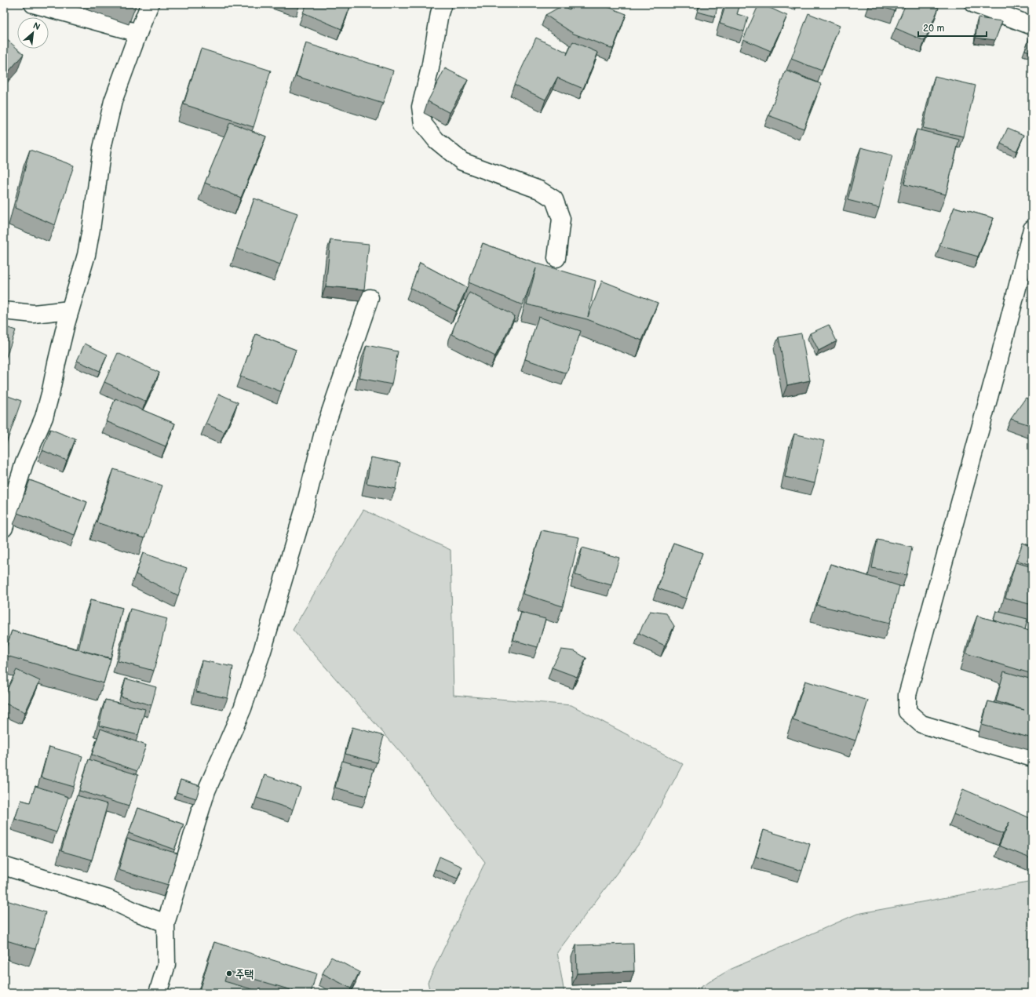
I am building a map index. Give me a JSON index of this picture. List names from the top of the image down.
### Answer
{
  "places": ["주택"],
  "scale_bar": "20 m",
  "north": "top right"
}
